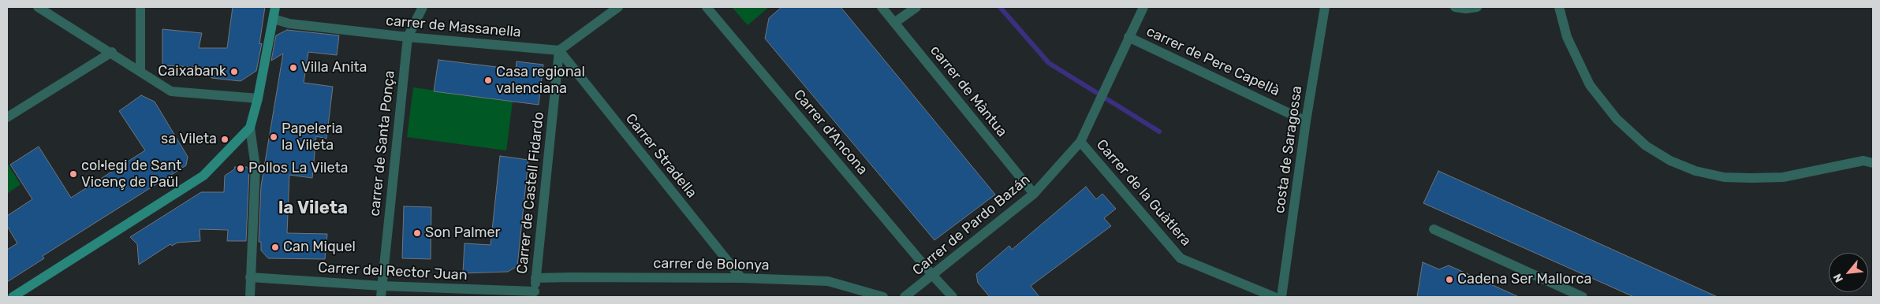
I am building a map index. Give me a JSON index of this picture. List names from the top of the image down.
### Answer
{
  "streets": {
    "street": [
      "carrer de Massanella",
      "carrer de Pere Capellà",
      "carrer de Màntua",
      "Carrer d'Ancona",
      "carrer de Santa Ponça",
      "costa de Saragossa",
      "Carrer Stradella",
      "Carrer de Castell Fidardo",
      "Carrer de la Guàtlera",
      "Carrer de Pardo Bazán",
      "carrer de Bolonya",
      "Carrer del Rector Juan"
    ]
  },
  "crossings": [
    ["carrer de Massanella", "carrer de Santa Ponça"],
    ["carrer de Massanella", "Carrer Stradella"],
    ["carrer de Massanella", "Carrer de Castell Fidardo"],
    ["carrer de Pere Capellà", "costa de Saragossa"],
    ["carrer de Pere Capellà", "Carrer de Pardo Bazán"],
    ["carrer de Màntua", "Carrer de Pardo Bazán"],
    ["Carrer d'Ancona", "Carrer de Pardo Bazán"],
    ["carrer de Santa Ponça", "Carrer del Rector Juan"],
    ["Carrer Stradella", "Carrer de Castell Fidardo"],
    ["Carrer Stradella", "carrer de Bolonya"],
    ["Carrer de Castell Fidardo", "carrer de Bolonya"],
    ["Carrer de Castell Fidardo", "Carrer del Rector Juan"],
    ["Carrer de la Guàtlera", "Carrer de Pardo Bazán"]
  ],
  "districts": ["la Vileta"],
  "places": [
    "Villa Anita",
    "Caixabank",
    "Casa regional valenciana",
    "Papeleria la Vileta",
    "sa Vileta",
    "Pollos La Vileta",
    "col·legi de Sant Vicenç de Paül",
    "Son Palmer",
    "Can Miquel",
    "Cadena Ser Mallorca"
  ],
  "north": "bottom left"
}
